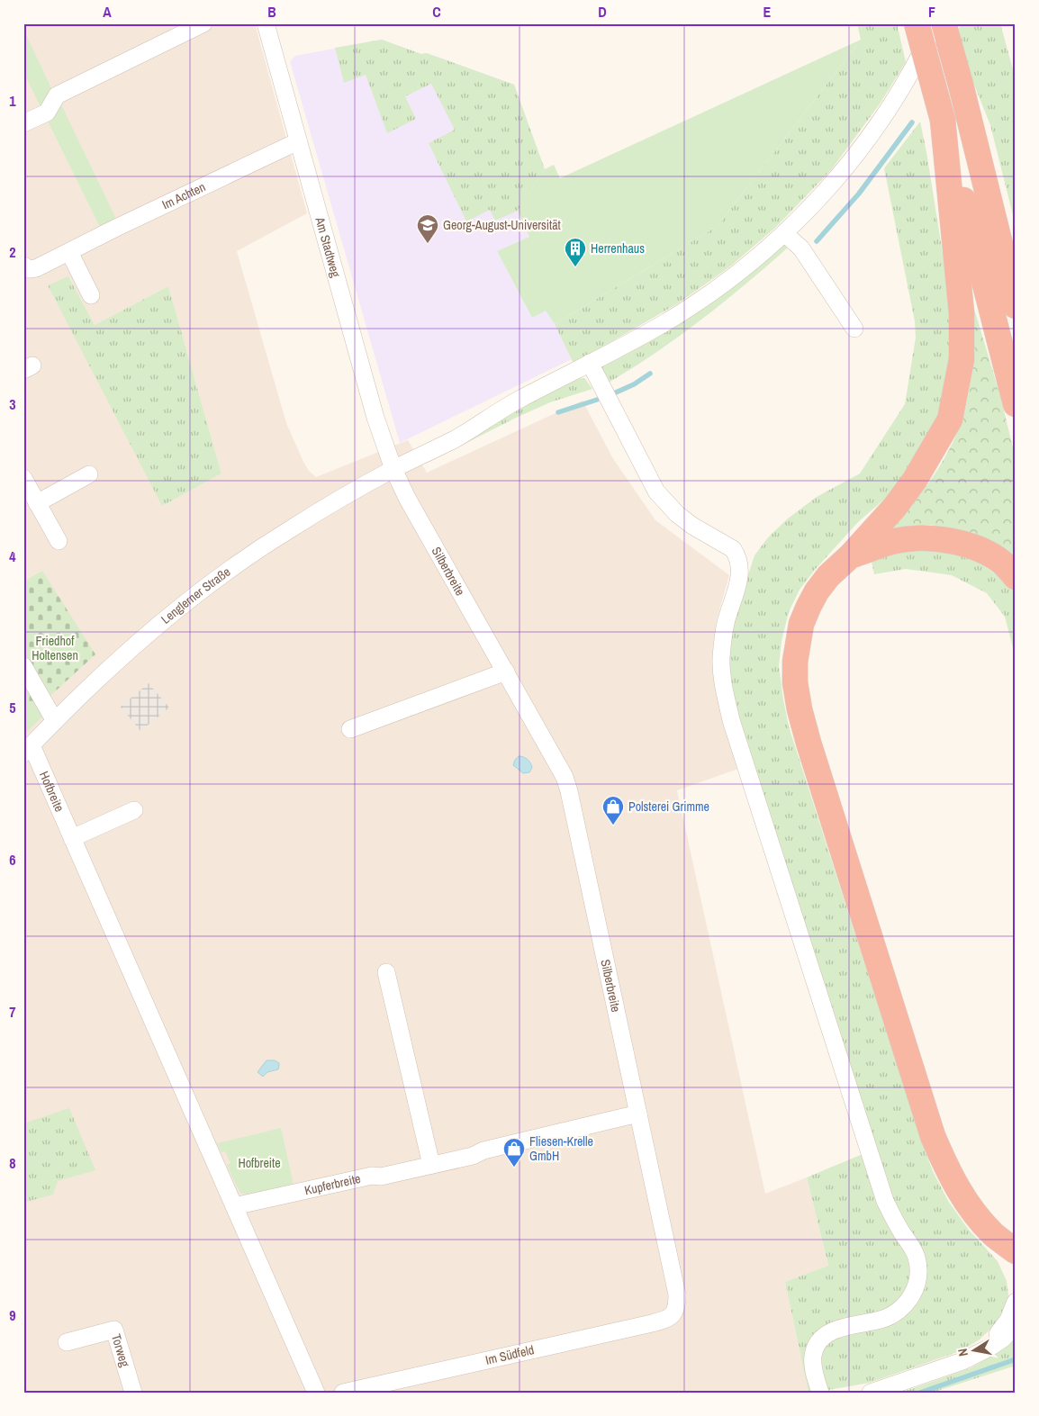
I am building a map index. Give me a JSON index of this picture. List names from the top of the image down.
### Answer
{
  "streets": {
    "street": [
      "Im Achten",
      "Am Stadtweg",
      "Silberbreite",
      "Lenglerner Straße",
      "Hofbreite",
      "Kupferbreite",
      "Torweg",
      "Im Südfeld"
    ]
  },
  "crossings": [
    ["Im Achten", "Am Stadtweg"],
    ["Am Stadtweg", "Silberbreite"],
    ["Am Stadtweg", "Lenglerner Straße"],
    ["Silberbreite", "Lenglerner Straße"],
    ["Silberbreite", "Kupferbreite"],
    ["Silberbreite", "Im Südfeld"],
    ["Lenglerner Straße", "Hofbreite"],
    ["Hofbreite", "Kupferbreite"]
  ],
  "parks": ["Friedhof Holtensen", "Hofbreite"],
  "places": {
    "school or university": ["Georg-August-Universität"],
    "building": ["Herrenhaus"],
    "shop": ["Polsterei Grimme", "Fliesen-Krelle GmbH"]
  },
  "north": "left",
  "grid": {
    "columns": [
      "A",
      "B",
      "C",
      "D",
      "E",
      "F"
    ],
    "rows": [
      "1",
      "2",
      "3",
      "4",
      "5",
      "6",
      "7",
      "8",
      "9"
    ]
  }
}
